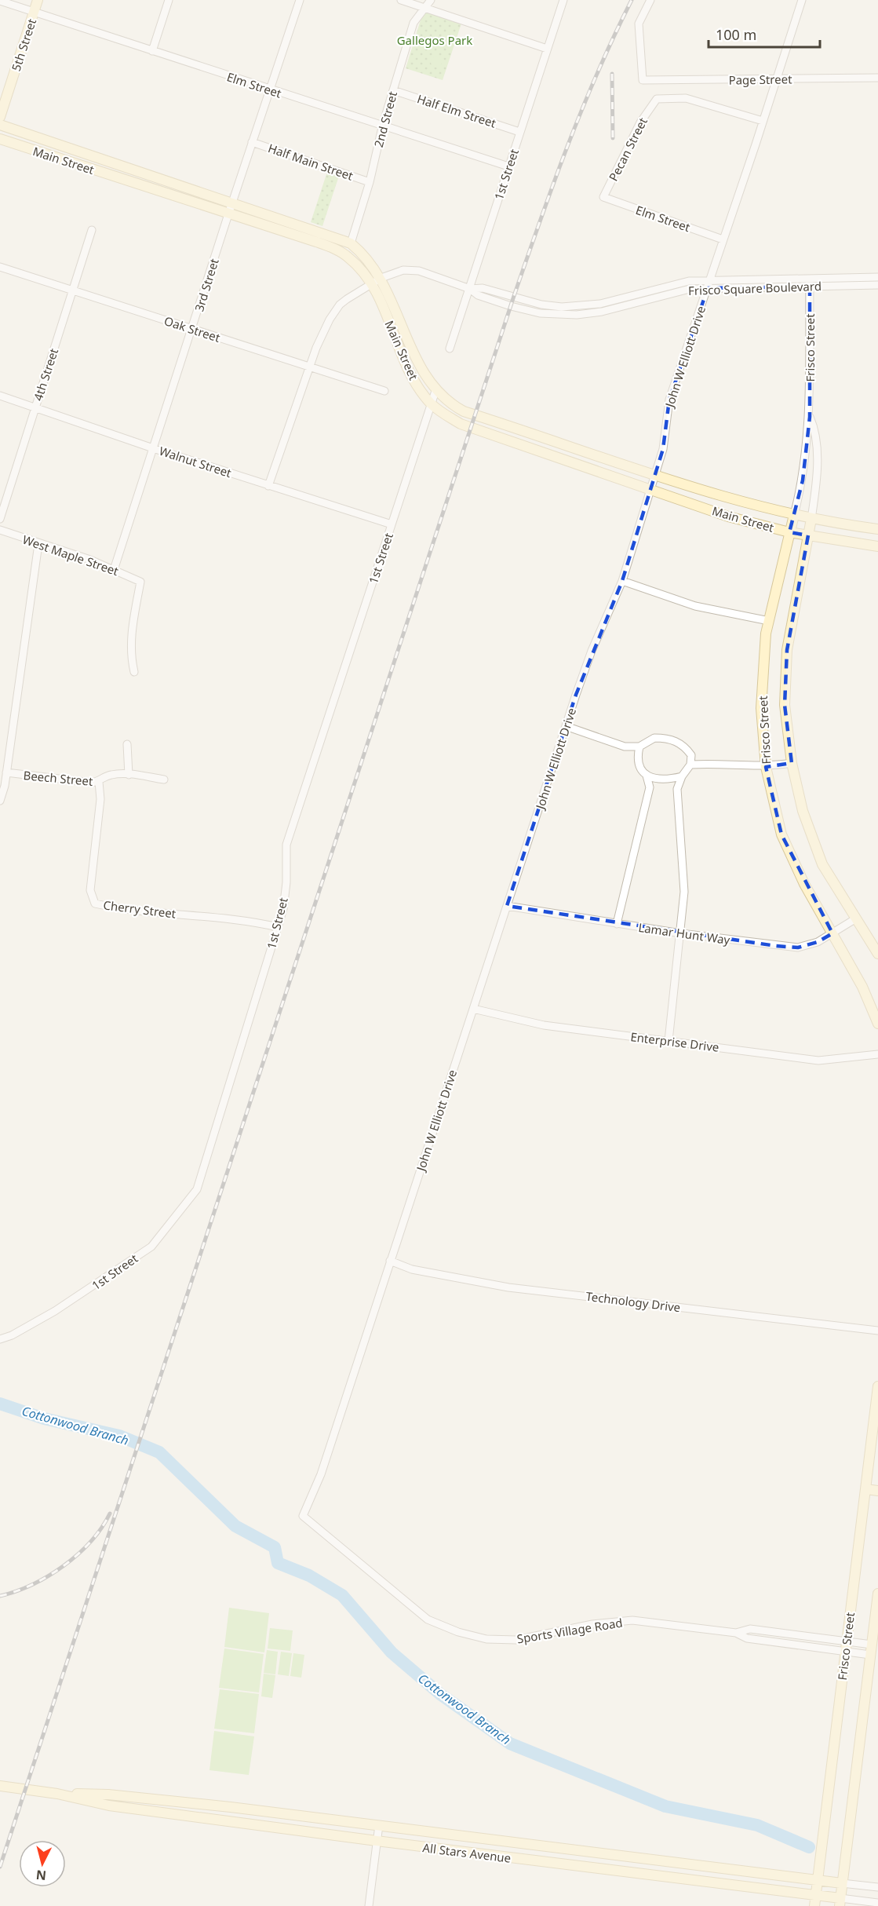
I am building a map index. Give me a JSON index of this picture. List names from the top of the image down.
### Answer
{
  "streets": {
    "street": [
      "5th Street",
      "Page Street",
      "Elm Street",
      "Half Elm Street",
      "2nd Street",
      "Pecan Street",
      "Main Street",
      "Half Main Street",
      "1st Street",
      "3rd Street",
      "Frisco Square Boulevard",
      "Oak Street",
      "Frisco Street",
      "John W Elliott Drive",
      "4th Street",
      "Walnut Street",
      "West Maple Street",
      "Beech Street",
      "Cherry Street",
      "Lamar Hunt Way",
      "Enterprise Drive",
      "Technology Drive",
      "Sports Village Road",
      "All Stars Avenue"
    ]
  },
  "crossings": [
    ["5th Street", "Elm Street"],
    ["Page Street", "John W Elliott Drive"],
    ["Elm Street", "2nd Street"],
    ["Elm Street", "Pecan Street"],
    ["Elm Street", "1st Street"],
    ["Elm Street", "3rd Street"],
    ["Elm Street", "John W Elliott Drive"],
    ["Half Elm Street", "2nd Street"],
    ["Half Elm Street", "1st Street"],
    ["2nd Street", "Main Street"],
    ["2nd Street", "Half Main Street"],
    ["Pecan Street", "John W Elliott Drive"],
    ["Main Street", "1st Street"],
    ["Main Street", "3rd Street"],
    ["Main Street", "Frisco Square Boulevard"],
    ["Main Street", "Frisco Street"],
    ["Main Street", "John W Elliott Drive"],
    ["Half Main Street", "3rd Street"],
    ["1st Street", "Frisco Square Boulevard"],
    ["1st Street", "Walnut Street"],
    ["1st Street", "Cherry Street"],
    ["3rd Street", "Oak Street"],
    ["3rd Street", "Walnut Street"],
    ["3rd Street", "West Maple Street"],
    ["Frisco Square Boulevard", "Frisco Street"],
    ["Frisco Square Boulevard", "John W Elliott Drive"],
    ["Oak Street", "4th Street"],
    ["Frisco Street", "Lamar Hunt Way"],
    ["Frisco Street", "Sports Village Road"],
    ["Frisco Street", "All Stars Avenue"],
    ["John W Elliott Drive", "Lamar Hunt Way"],
    ["John W Elliott Drive", "Enterprise Drive"],
    ["John W Elliott Drive", "Technology Drive"],
    ["John W Elliott Drive", "Sports Village Road"],
    ["4th Street", "Walnut Street"],
    ["Beech Street", "Cherry Street"]
  ],
  "water": ["Cottonwood Branch"],
  "parks": ["Gallegos Park"],
  "scale_bar": "100 m",
  "north": "bottom"
}
